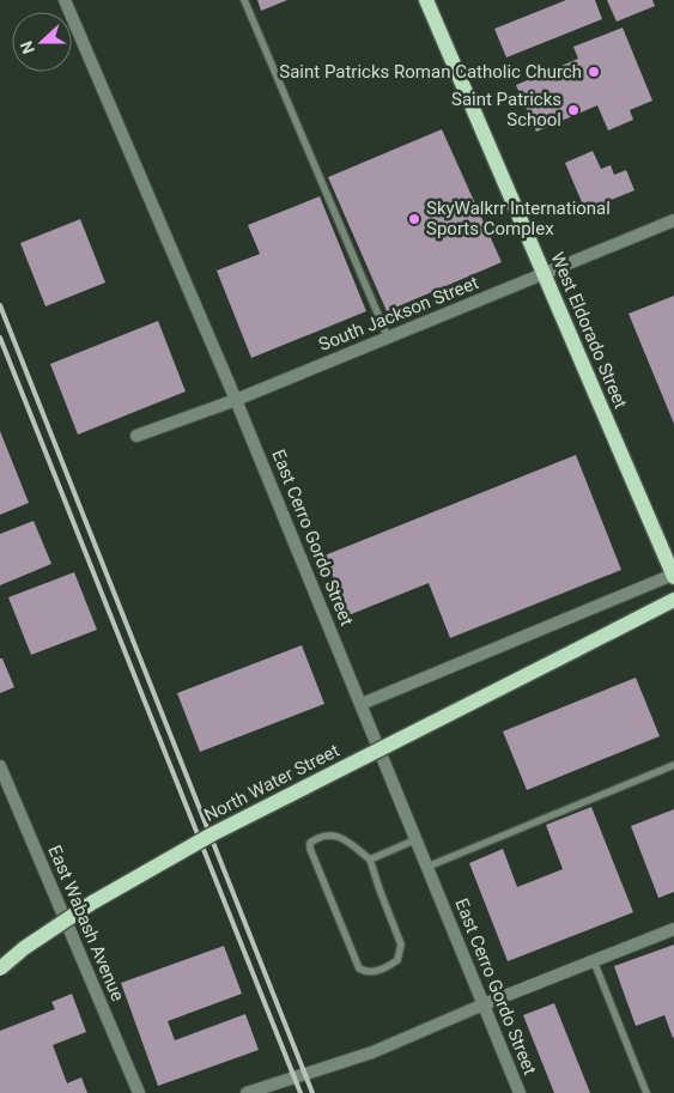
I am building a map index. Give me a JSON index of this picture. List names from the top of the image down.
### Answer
{
  "streets": {
    "main road": ["West Eldorado Street", "North Water Street"],
    "street": ["South Jackson Street", "East Cerro Gordo Street", "East Wabash Avenue"]
  },
  "crossings": [
    ["South Jackson Street", "West Eldorado Street"],
    ["South Jackson Street", "East Cerro Gordo Street"]
  ],
  "places": ["Saint Patricks Roman Catholic Church", "Saint Patricks School", "SkyWalkrr International Sports Complex"],
  "north": "left"
}
